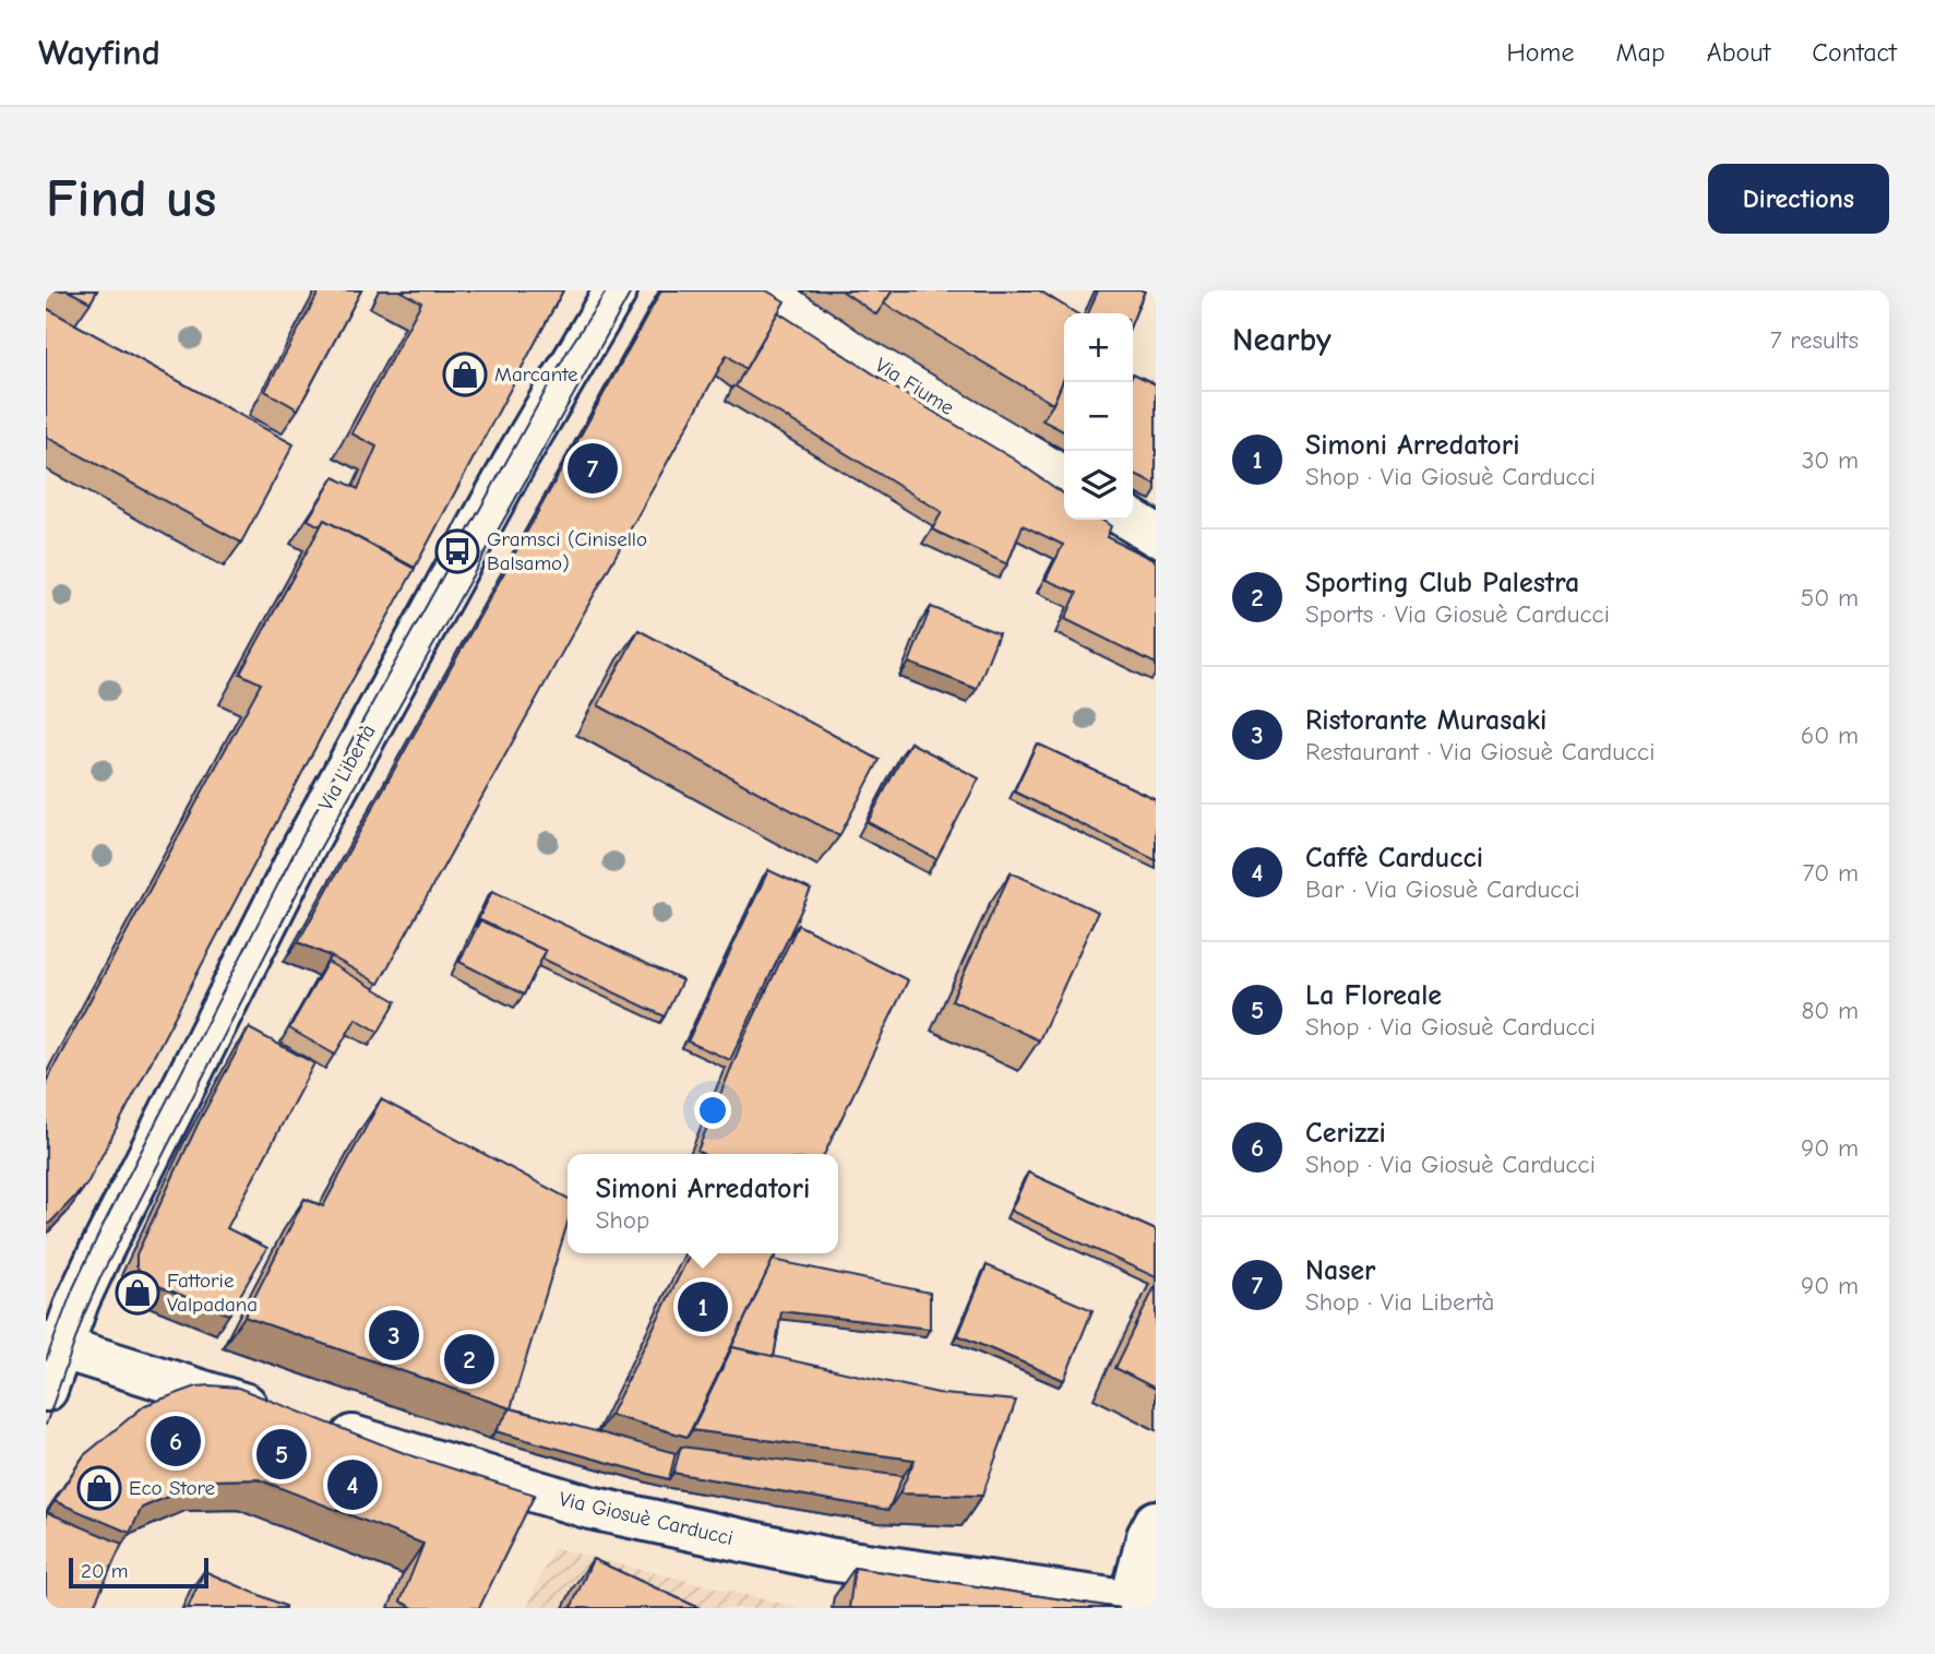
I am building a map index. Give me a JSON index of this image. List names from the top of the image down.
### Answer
{
  "streets": {
    "street": ["Via Fiume", "Via Libertà", "Via Giosuè Carducci"]
  },
  "places": {
    "shop": ["Marcante", "Fattorie Valpadana", "Eco Store"],
    "bus stop": ["Gramsci (Cinisello Balsamo)"]
  },
  "scale_bar": "20 m",
  "page": {
    "header": "Wayfind",
    "nav": [
      "Home",
      "Map",
      "About",
      "Contact"
    ],
    "buttons": "Directions",
    "title": "Find us",
    "heading": ["Nearby", "7 results"],
    "map_buttons": ["+", "−"],
    "list": [
      {
        "mark": "1",
        "name": "Simoni Arredatori",
        "note": "Shop · Via Giosuè Carducci",
        "value": "30 m"
      },
      {
        "mark": "2",
        "name": "Sporting Club Palestra",
        "note": "Sports · Via Giosuè Carducci",
        "value": "50 m"
      },
      {
        "mark": "3",
        "name": "Ristorante Murasaki",
        "note": "Restaurant · Via Giosuè Carducci",
        "value": "60 m"
      },
      {
        "mark": "4",
        "name": "Caffè Carducci",
        "note": "Bar · Via Giosuè Carducci",
        "value": "70 m"
      },
      {
        "mark": "5",
        "name": "La Floreale",
        "note": "Shop · Via Giosuè Carducci",
        "value": "80 m"
      },
      {
        "mark": "6",
        "name": "Cerizzi",
        "note": "Shop · Via Giosuè Carducci",
        "value": "90 m"
      },
      {
        "mark": "7",
        "name": "Naser",
        "note": "Shop · Via Libertà",
        "value": "90 m"
      }
    ],
    "pins": [
      "7",
      "1",
      "3",
      "2",
      "6",
      "5",
      "4"
    ],
    "popup": ["Simoni Arredatori", "Shop"],
    "scale": "20 m"
  }
}
